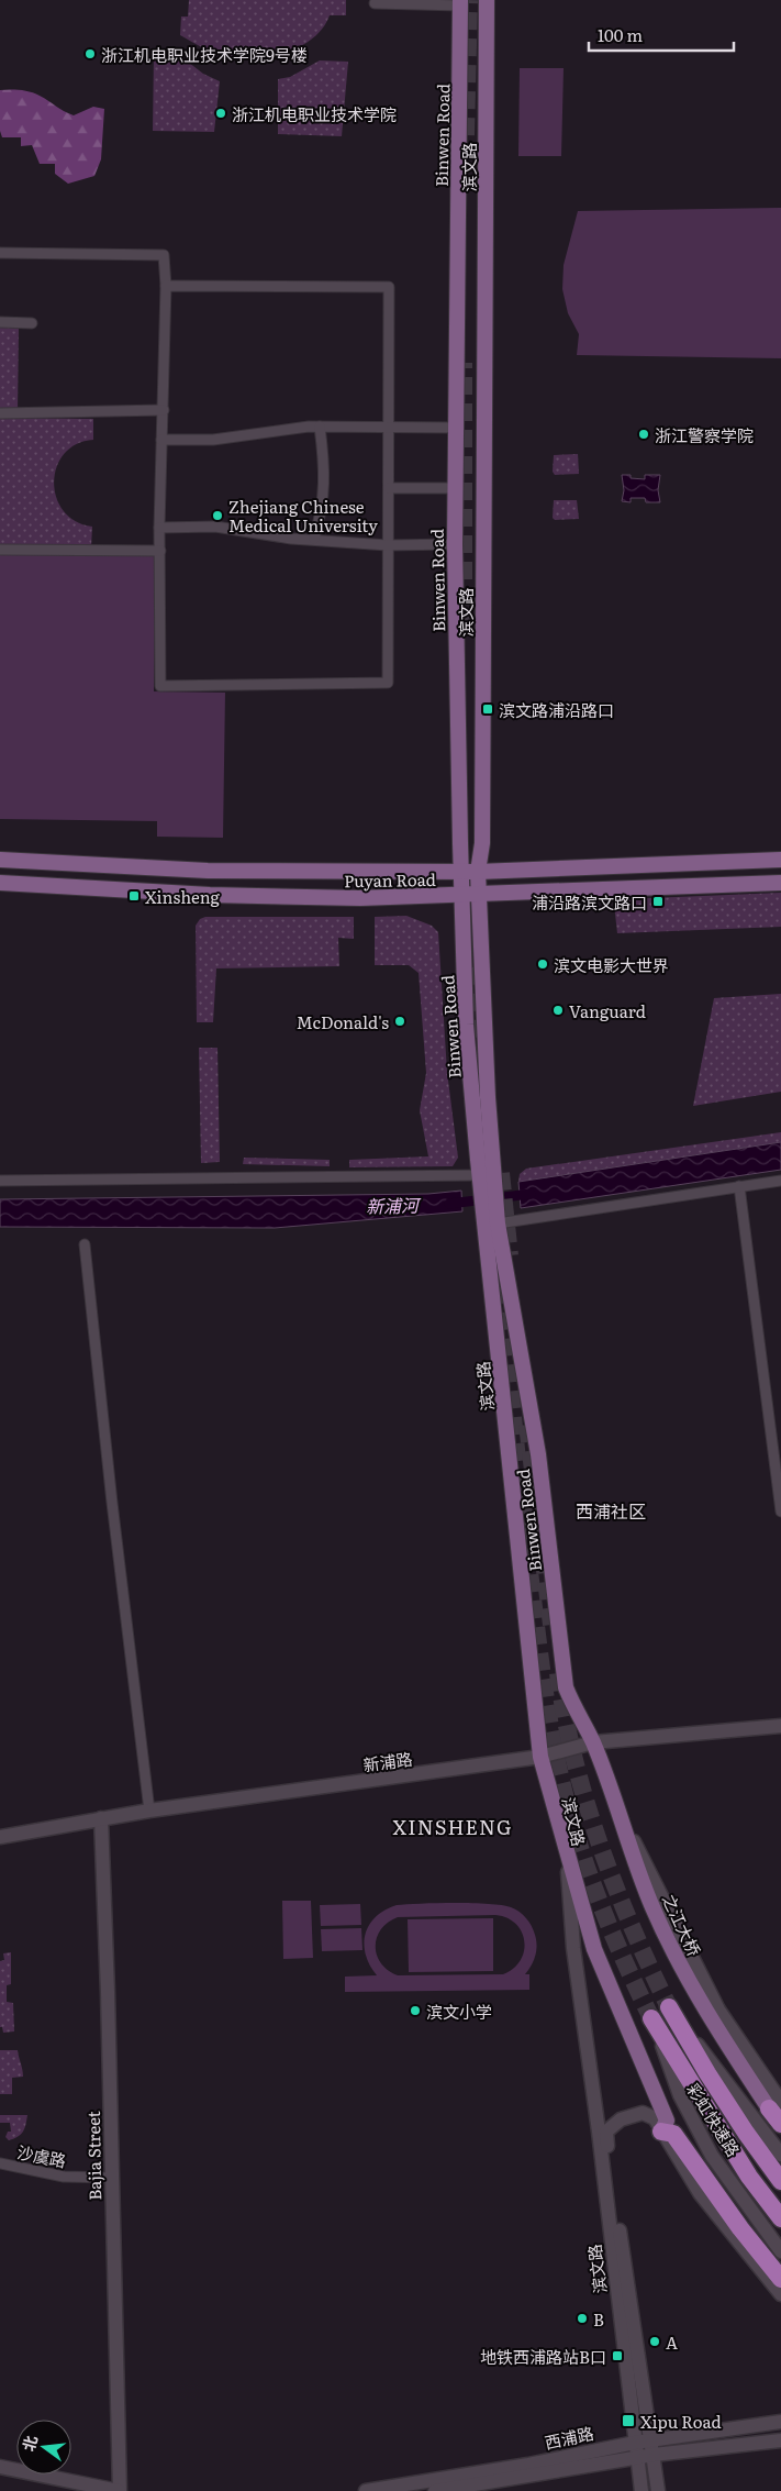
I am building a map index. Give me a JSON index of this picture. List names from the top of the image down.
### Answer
{
  "streets": {
    "highway": ["彩虹快速路"],
    "main road": [
      "Binwen Road",
      "滨文路",
      "Puyan Road",
      "之江大桥"
    ],
    "street": [
      "新浦路",
      "沙虞路",
      "Bajia Street",
      "西浦路"
    ]
  },
  "crossings": [
    ["Binwen Road", "滨文路"],
    ["Binwen Road", "Puyan Road"],
    ["Binwen Road", "新浦路"],
    ["Binwen Road", "之江大桥"],
    ["滨文路", "Puyan Road"],
    ["滨文路", "新浦路"],
    ["滨文路", "西浦路"],
    ["新浦路", "之江大桥"],
    ["新浦路", "Bajia Street"],
    ["沙虞路", "Bajia Street"]
  ],
  "districts": ["西浦社区", "XINSHENG"],
  "water": ["新浦河"],
  "places": {
    "other": [
      "浙江机电职业技术学院9号楼",
      "浙江机电职业技术学院",
      "浙江警察学院",
      "Zhejiang Chinese Medical University",
      "滨文电影大世界",
      "Vanguard",
      "McDonald's",
      "滨文小学",
      "B",
      "A"
    ],
    "transit": [
      "滨文路浦沿路口",
      "Xinsheng",
      "浦沿路滨文路口",
      "地铁西浦路站B口",
      "Xipu Road"
    ]
  },
  "scale_bar": "100 m",
  "north": "left"
}
